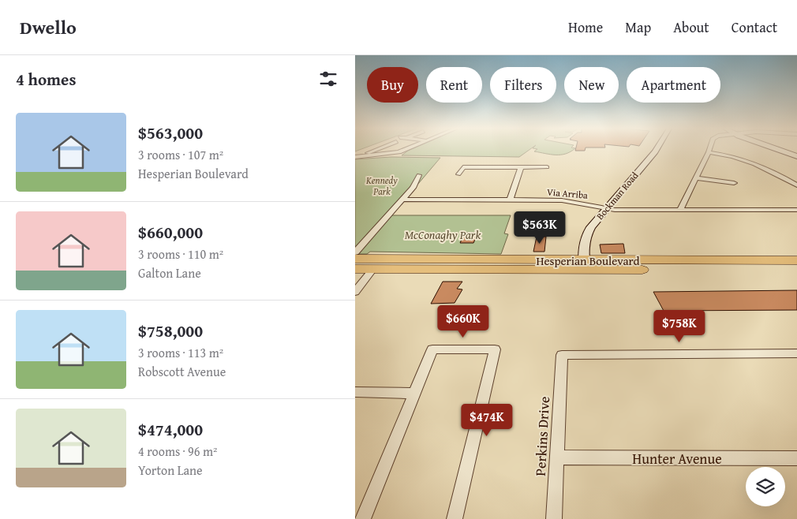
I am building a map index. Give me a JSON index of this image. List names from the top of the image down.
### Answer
{
  "streets": {
    "main road": ["Hesperian Boulevard"],
    "street": [
      "Via Arriba",
      "Bockman Road",
      "Perkins Drive",
      "Hunter Avenue"
    ]
  },
  "crossings": [
    ["Via Arriba", "Bockman Road"],
    ["Bockman Road", "Hesperian Boulevard"],
    ["Perkins Drive", "Hunter Avenue"]
  ],
  "parks": ["Kennedy Park", "McConaghy Park"],
  "page": {
    "header": "Dwello",
    "nav": [
      "Home",
      "Map",
      "About",
      "Contact"
    ],
    "heading": "4 homes",
    "chip": [
      "Buy",
      "Rent",
      "Filters",
      "New",
      "Apartment"
    ],
    "list": [
      {
        "name": "$563,000",
        "note": "3 rooms · 107 m² · Hesperian Boulevard"
      },
      {
        "name": "$660,000",
        "note": "3 rooms · 110 m² · Galton Lane"
      },
      {
        "name": "$758,000",
        "note": "3 rooms · 113 m² · Robscott Avenue"
      },
      {
        "name": "$474,000",
        "note": "4 rooms · 96 m² · Yorton Lane"
      }
    ],
    "price": [
      "$563K",
      "$660K",
      "$758K",
      "$474K"
    ]
  }
}
